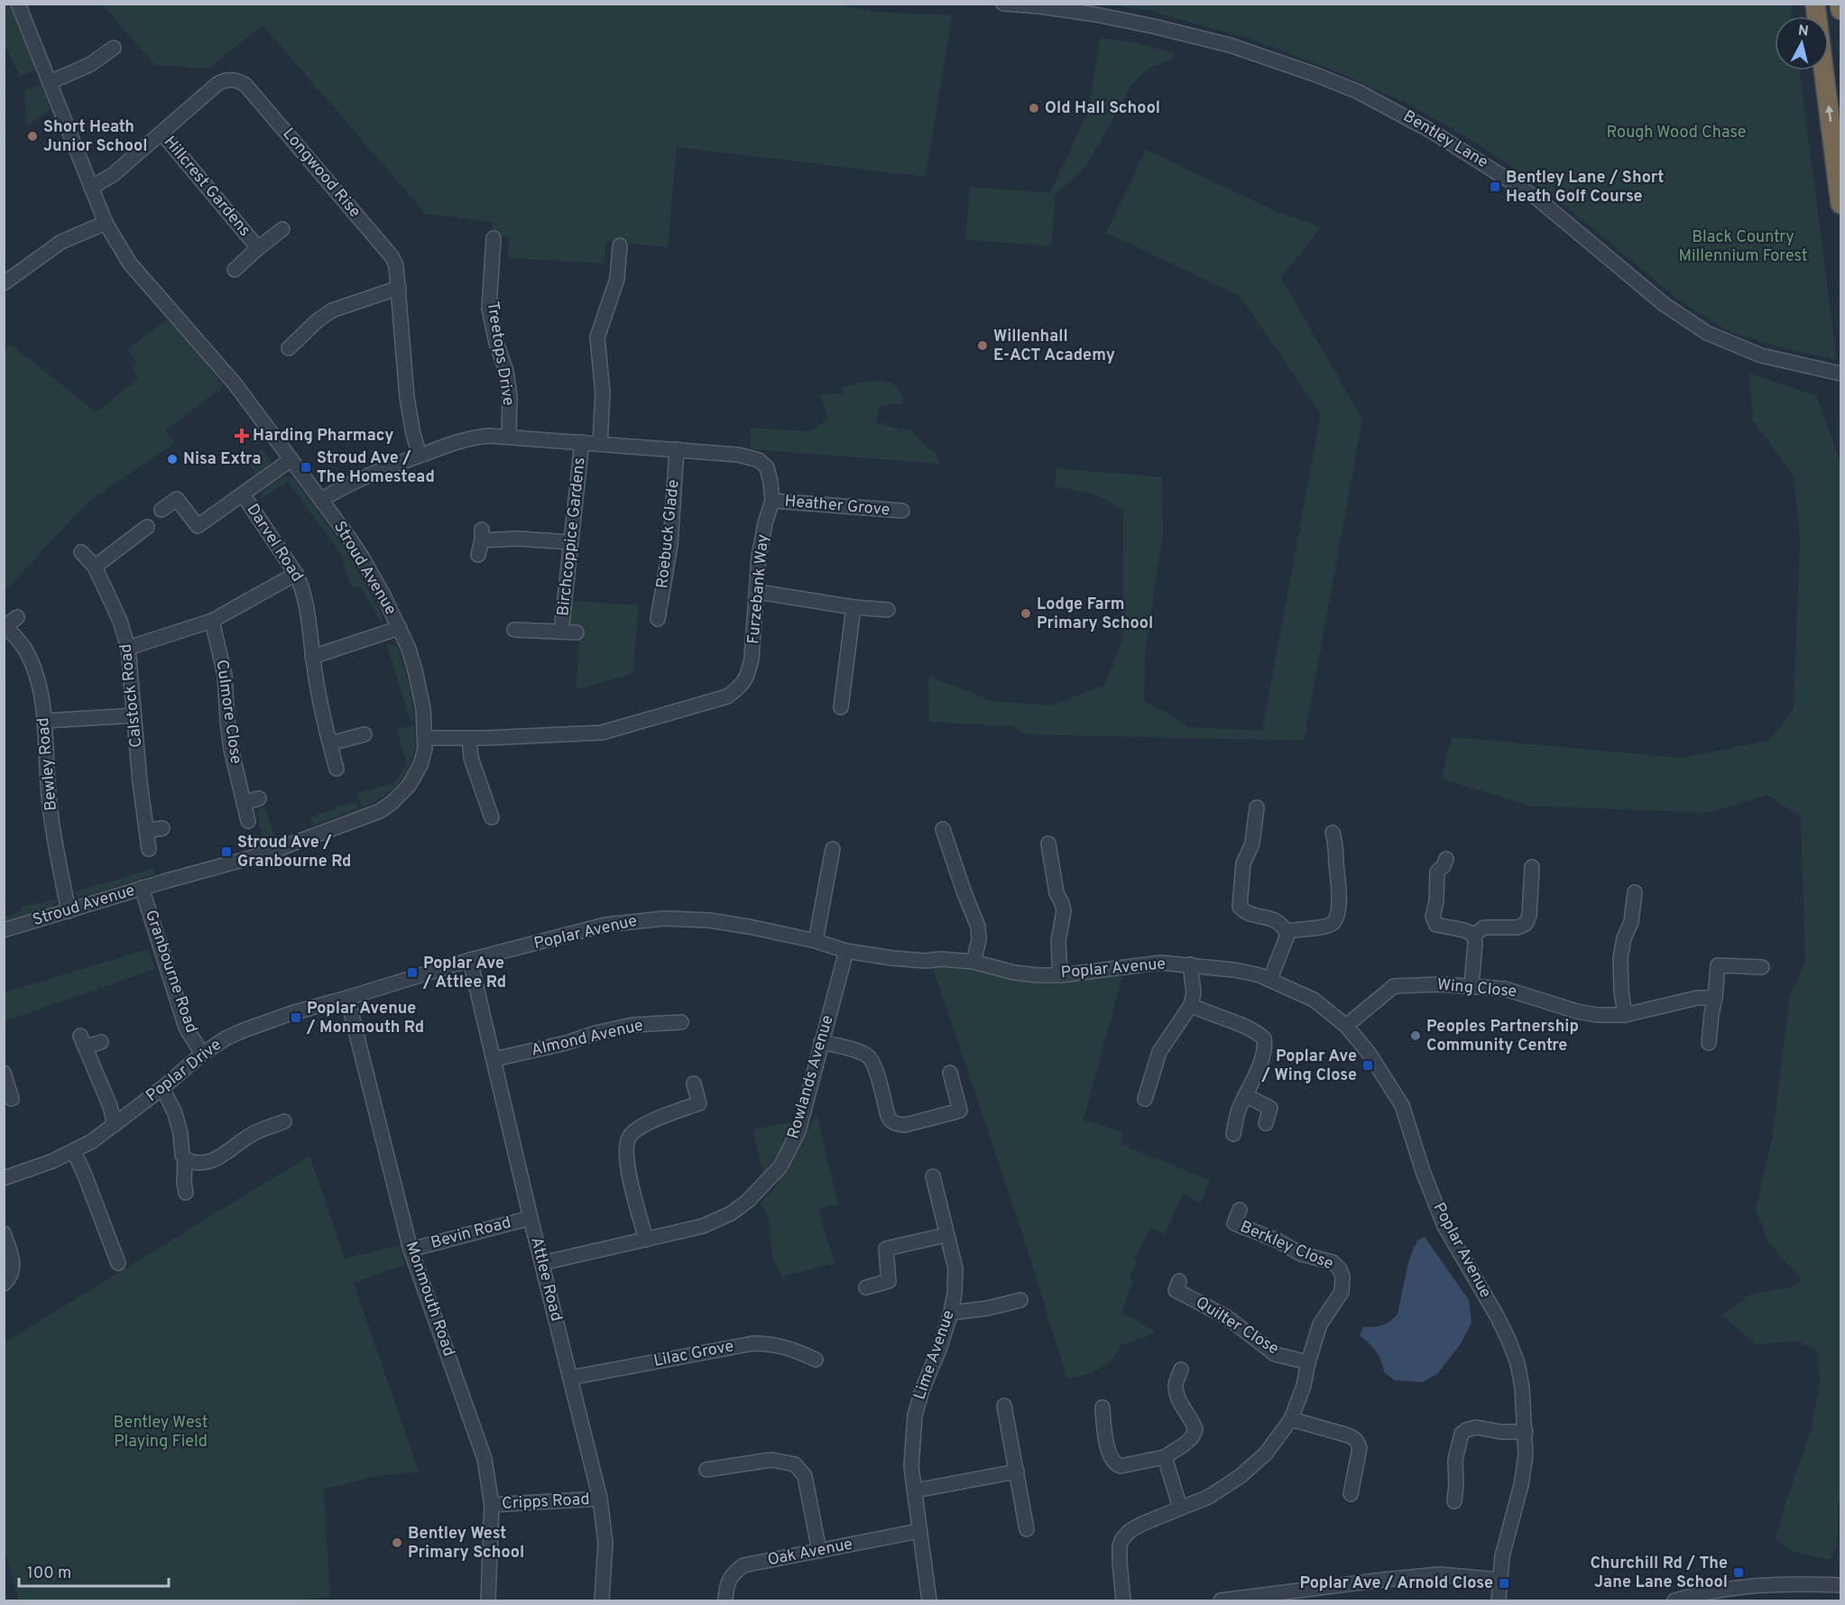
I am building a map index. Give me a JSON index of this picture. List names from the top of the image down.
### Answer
{
  "streets": {
    "street": [
      "Bentley Lane",
      "Longwood Rise",
      "Hillcrest Gardens",
      "Treetops Drive",
      "Heather Grove",
      "Roebuck Glade",
      "Birchcoppice Gardens",
      "Darvel Road",
      "Stroud Avenue",
      "Furzebank Way",
      "Calstock Road",
      "Culmore Close",
      "Bewley Road",
      "Poplar Avenue",
      "Granbourne Road",
      "Wing Close",
      "Almond Avenue",
      "Poplar Drive",
      "Rowlands Avenue",
      "Bevin Road",
      "Berkley Close",
      "Attlee Road",
      "Monmouth Road",
      "Quilter Close",
      "Lilac Grove",
      "Lime Avenue",
      "Cripps Road",
      "Oak Avenue"
    ]
  },
  "crossings": [
    ["Longwood Rise", "Hillcrest Gardens"],
    ["Longwood Rise", "Stroud Avenue"],
    ["Longwood Rise", "Furzebank Way"],
    ["Treetops Drive", "Furzebank Way"],
    ["Heather Grove", "Furzebank Way"],
    ["Roebuck Glade", "Furzebank Way"],
    ["Birchcoppice Gardens", "Furzebank Way"],
    ["Darvel Road", "Stroud Avenue"],
    ["Stroud Avenue", "Furzebank Way"],
    ["Stroud Avenue", "Bewley Road"],
    ["Stroud Avenue", "Granbourne Road"],
    ["Poplar Avenue", "Wing Close"],
    ["Poplar Avenue", "Poplar Drive"],
    ["Poplar Avenue", "Rowlands Avenue"],
    ["Poplar Avenue", "Attlee Road"],
    ["Granbourne Road", "Poplar Drive"],
    ["Almond Avenue", "Attlee Road"],
    ["Poplar Drive", "Attlee Road"],
    ["Poplar Drive", "Monmouth Road"],
    ["Rowlands Avenue", "Attlee Road"],
    ["Bevin Road", "Attlee Road"],
    ["Bevin Road", "Monmouth Road"],
    ["Berkley Close", "Quilter Close"],
    ["Attlee Road", "Lilac Grove"],
    ["Attlee Road", "Cripps Road"],
    ["Monmouth Road", "Cripps Road"],
    ["Lime Avenue", "Oak Avenue"]
  ],
  "parks": ["Rough Wood Chase", "Black Country Millennium Forest", "Bentley West Playing Field"],
  "places": {
    "other": [
      "Old Hall School",
      "Short Heath Junior School",
      "Willenhall E-ACT Academy",
      "Nisa Extra",
      "Lodge Farm Primary School",
      "Peoples Partnership Community Centre",
      "Bentley West Primary School"
    ],
    "transit": [
      "Bentley Lane / Short Heath Golf Course",
      "Stroud Ave / The Homestead",
      "Stroud Ave / Granbourne Rd",
      "Poplar Ave / Attlee Rd",
      "Poplar Avenue / Monmouth Rd",
      "Poplar Ave / Wing Close",
      "Churchill Rd / The Jane Lane School",
      "Poplar Ave / Arnold Close"
    ],
    "health": ["Harding Pharmacy"]
  },
  "scale_bar": "100 m",
  "north": "top"
}
